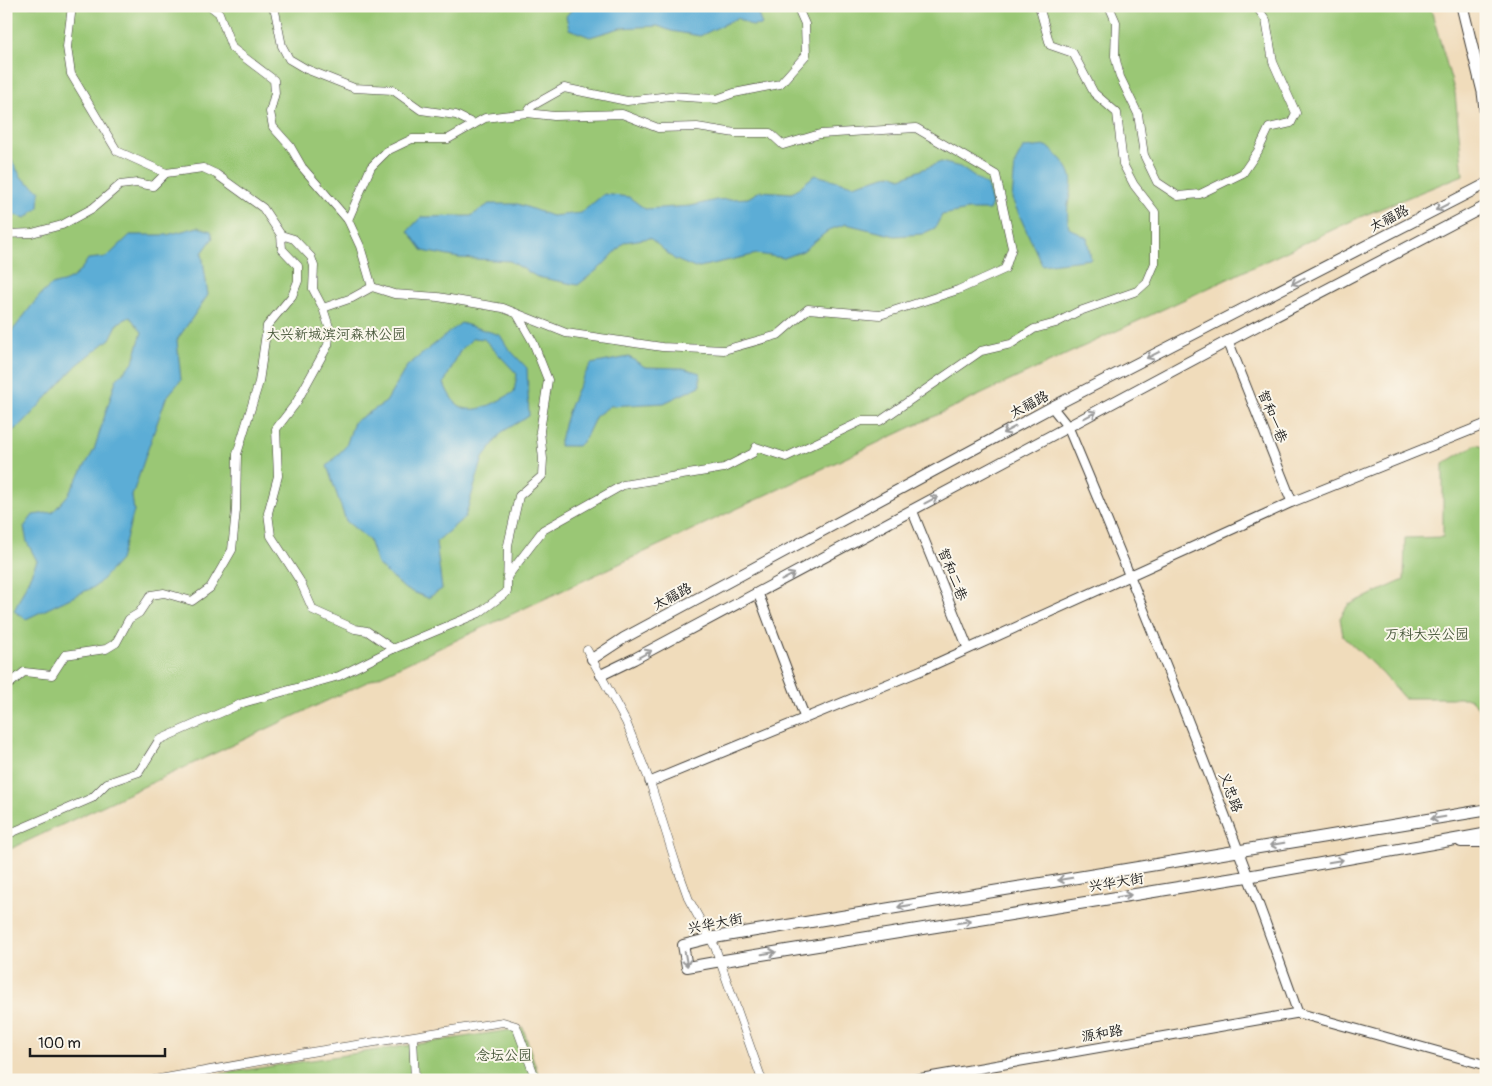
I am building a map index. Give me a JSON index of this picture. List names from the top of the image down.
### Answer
{
  "streets": {
    "main road": ["太福路", "兴华大街"],
    "street": [
      "智和一巷",
      "智和二巷",
      "义忠路",
      "源和路"
    ]
  },
  "crossings": [
    ["太福路", "义忠路"],
    ["义忠路", "兴华大街"],
    ["义忠路", "源和路"]
  ],
  "parks": ["大兴新城滨河森林公园", "万科大兴公园", "念坛公园"],
  "scale_bar": "100 m"
}
